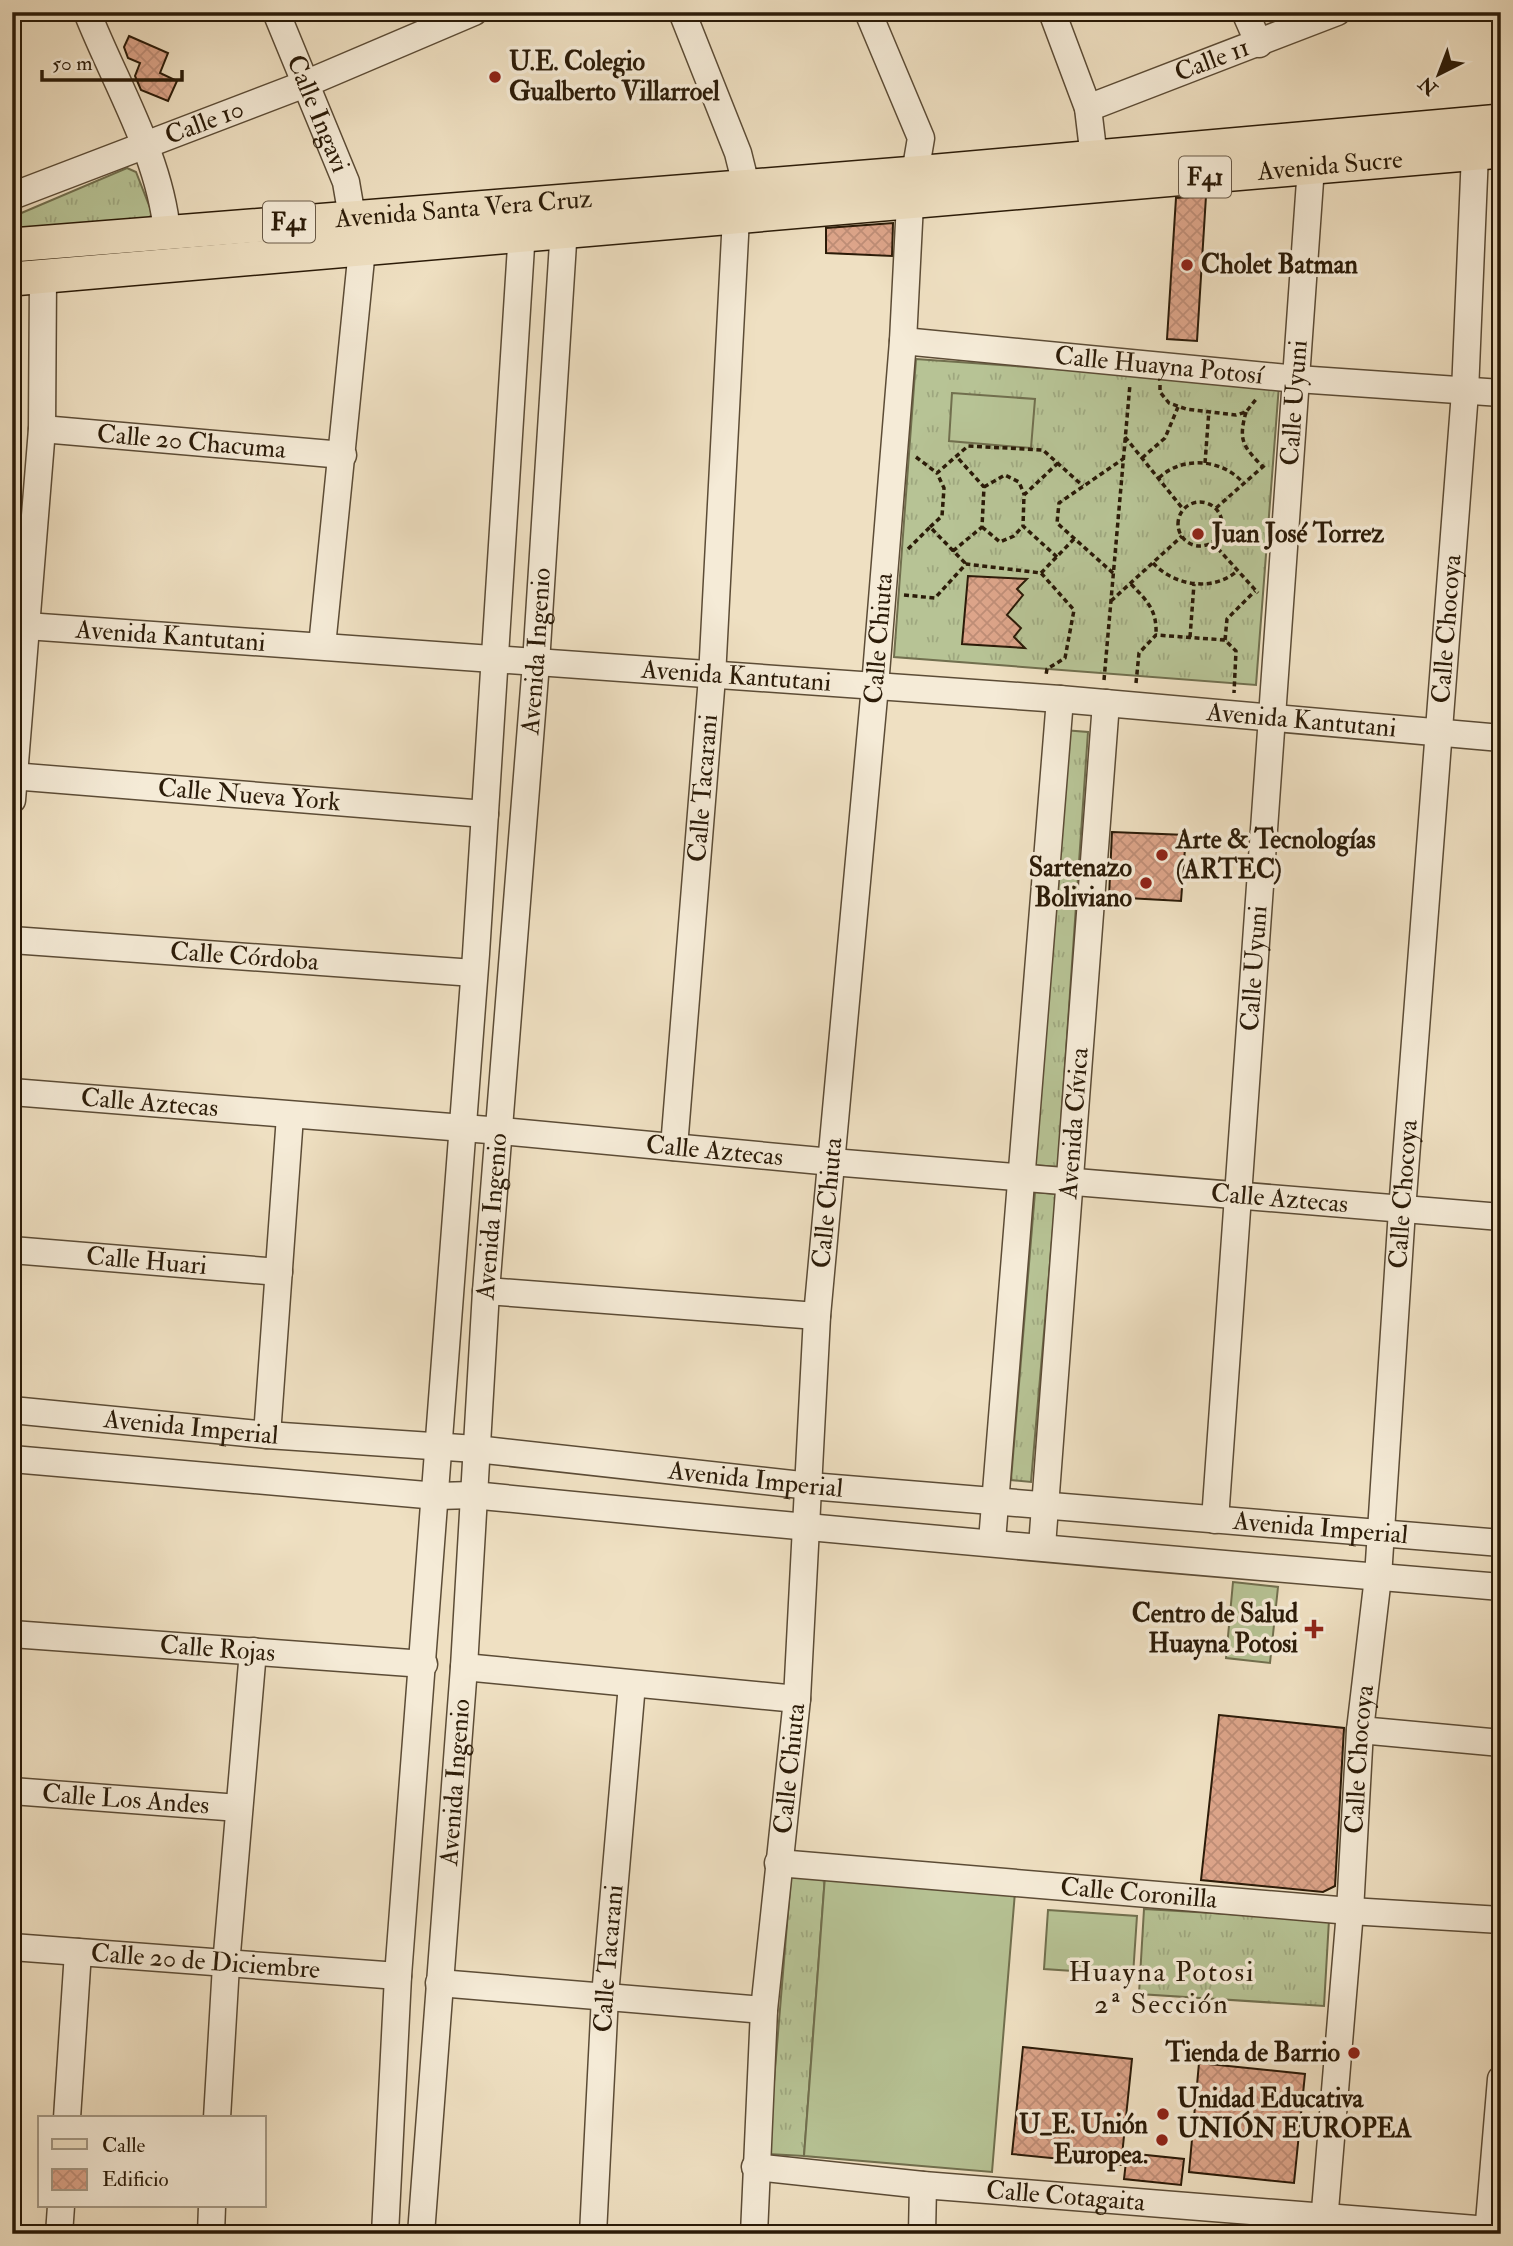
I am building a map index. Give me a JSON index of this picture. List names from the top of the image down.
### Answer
{
  "streets": {
    "main road": ["Avenida Sucre", "F41", "Avenida Santa Vera Cruz"],
    "street": [
      "Calle 11",
      "Calle Ingavi",
      "Calle 10",
      "Calle Huayna Potosí",
      "Calle Uyuni",
      "Calle 20 Chacuma",
      "Calle Chocoya",
      "Avenida Kantutani",
      "Calle Chiuta",
      "Avenida Ingenio",
      "Calle Tacarani",
      "Calle Nueva York",
      "Calle Córdoba",
      "Calle Aztecas",
      "Avenida Cívica",
      "Calle Huari",
      "Avenida Imperial",
      "Calle Rojas",
      "Calle Los Andes",
      "Calle Coronilla",
      "Calle 20 de Diciembre",
      "Calle Cotagaita"
    ]
  },
  "crossings": [
    ["Calle Ingavi", "Calle 10"],
    ["Calle Ingavi", "Avenida Santa Vera Cruz"],
    ["Avenida Sucre", "Avenida Santa Vera Cruz"],
    ["Avenida Sucre", "Calle Uyuni"],
    ["Avenida Sucre", "Calle Chocoya"],
    ["Avenida Sucre", "Calle Chiuta"],
    ["Avenida Santa Vera Cruz", "Calle Chiuta"],
    ["Avenida Santa Vera Cruz", "Avenida Ingenio"],
    ["Avenida Santa Vera Cruz", "Calle Tacarani"],
    ["Calle Huayna Potosí", "Calle Uyuni"],
    ["Calle Huayna Potosí", "Calle Chocoya"],
    ["Calle Huayna Potosí", "Calle Chiuta"],
    ["Calle Uyuni", "Avenida Kantutani"],
    ["Calle Uyuni", "Calle Aztecas"],
    ["Calle Uyuni", "Avenida Imperial"],
    ["Calle Chocoya", "Avenida Kantutani"],
    ["Calle Chocoya", "Calle Aztecas"],
    ["Calle Chocoya", "Avenida Imperial"],
    ["Calle Chocoya", "Calle Coronilla"],
    ["Calle Chocoya", "Calle Cotagaita"],
    ["Avenida Kantutani", "Calle Chiuta"],
    ["Avenida Kantutani", "Avenida Ingenio"],
    ["Avenida Kantutani", "Calle Tacarani"],
    ["Avenida Kantutani", "Avenida Cívica"],
    ["Calle Chiuta", "Calle Aztecas"],
    ["Calle Chiuta", "Avenida Imperial"],
    ["Calle Chiuta", "Calle Coronilla"],
    ["Calle Chiuta", "Calle Cotagaita"],
    ["Avenida Ingenio", "Calle Nueva York"],
    ["Avenida Ingenio", "Calle Córdoba"],
    ["Avenida Ingenio", "Calle Aztecas"],
    ["Avenida Ingenio", "Avenida Imperial"],
    ["Avenida Ingenio", "Calle Rojas"],
    ["Avenida Ingenio", "Calle 20 de Diciembre"],
    ["Calle Tacarani", "Calle Aztecas"],
    ["Calle Aztecas", "Avenida Cívica"],
    ["Avenida Cívica", "Avenida Imperial"]
  ],
  "districts": ["Huayna Potosi 2ª Sección"],
  "places": {
    "other": [
      "U.E. Colegio Gualberto Villarroel",
      "Cholet Batman",
      "Juan José Torrez",
      "Arte & Tecnologías (ARTEC)",
      "Sartenazo Boliviano",
      "Tienda de Barrio",
      "Unidad Educativa UNIÓN EUROPEA",
      "U_E. Unión Europea."
    ],
    "health": ["Centro de Salud Huayna Potosi"]
  },
  "legend": ["Calle", "Edificio"],
  "scale_bar": "50 m",
  "north": "bottom left"
}
